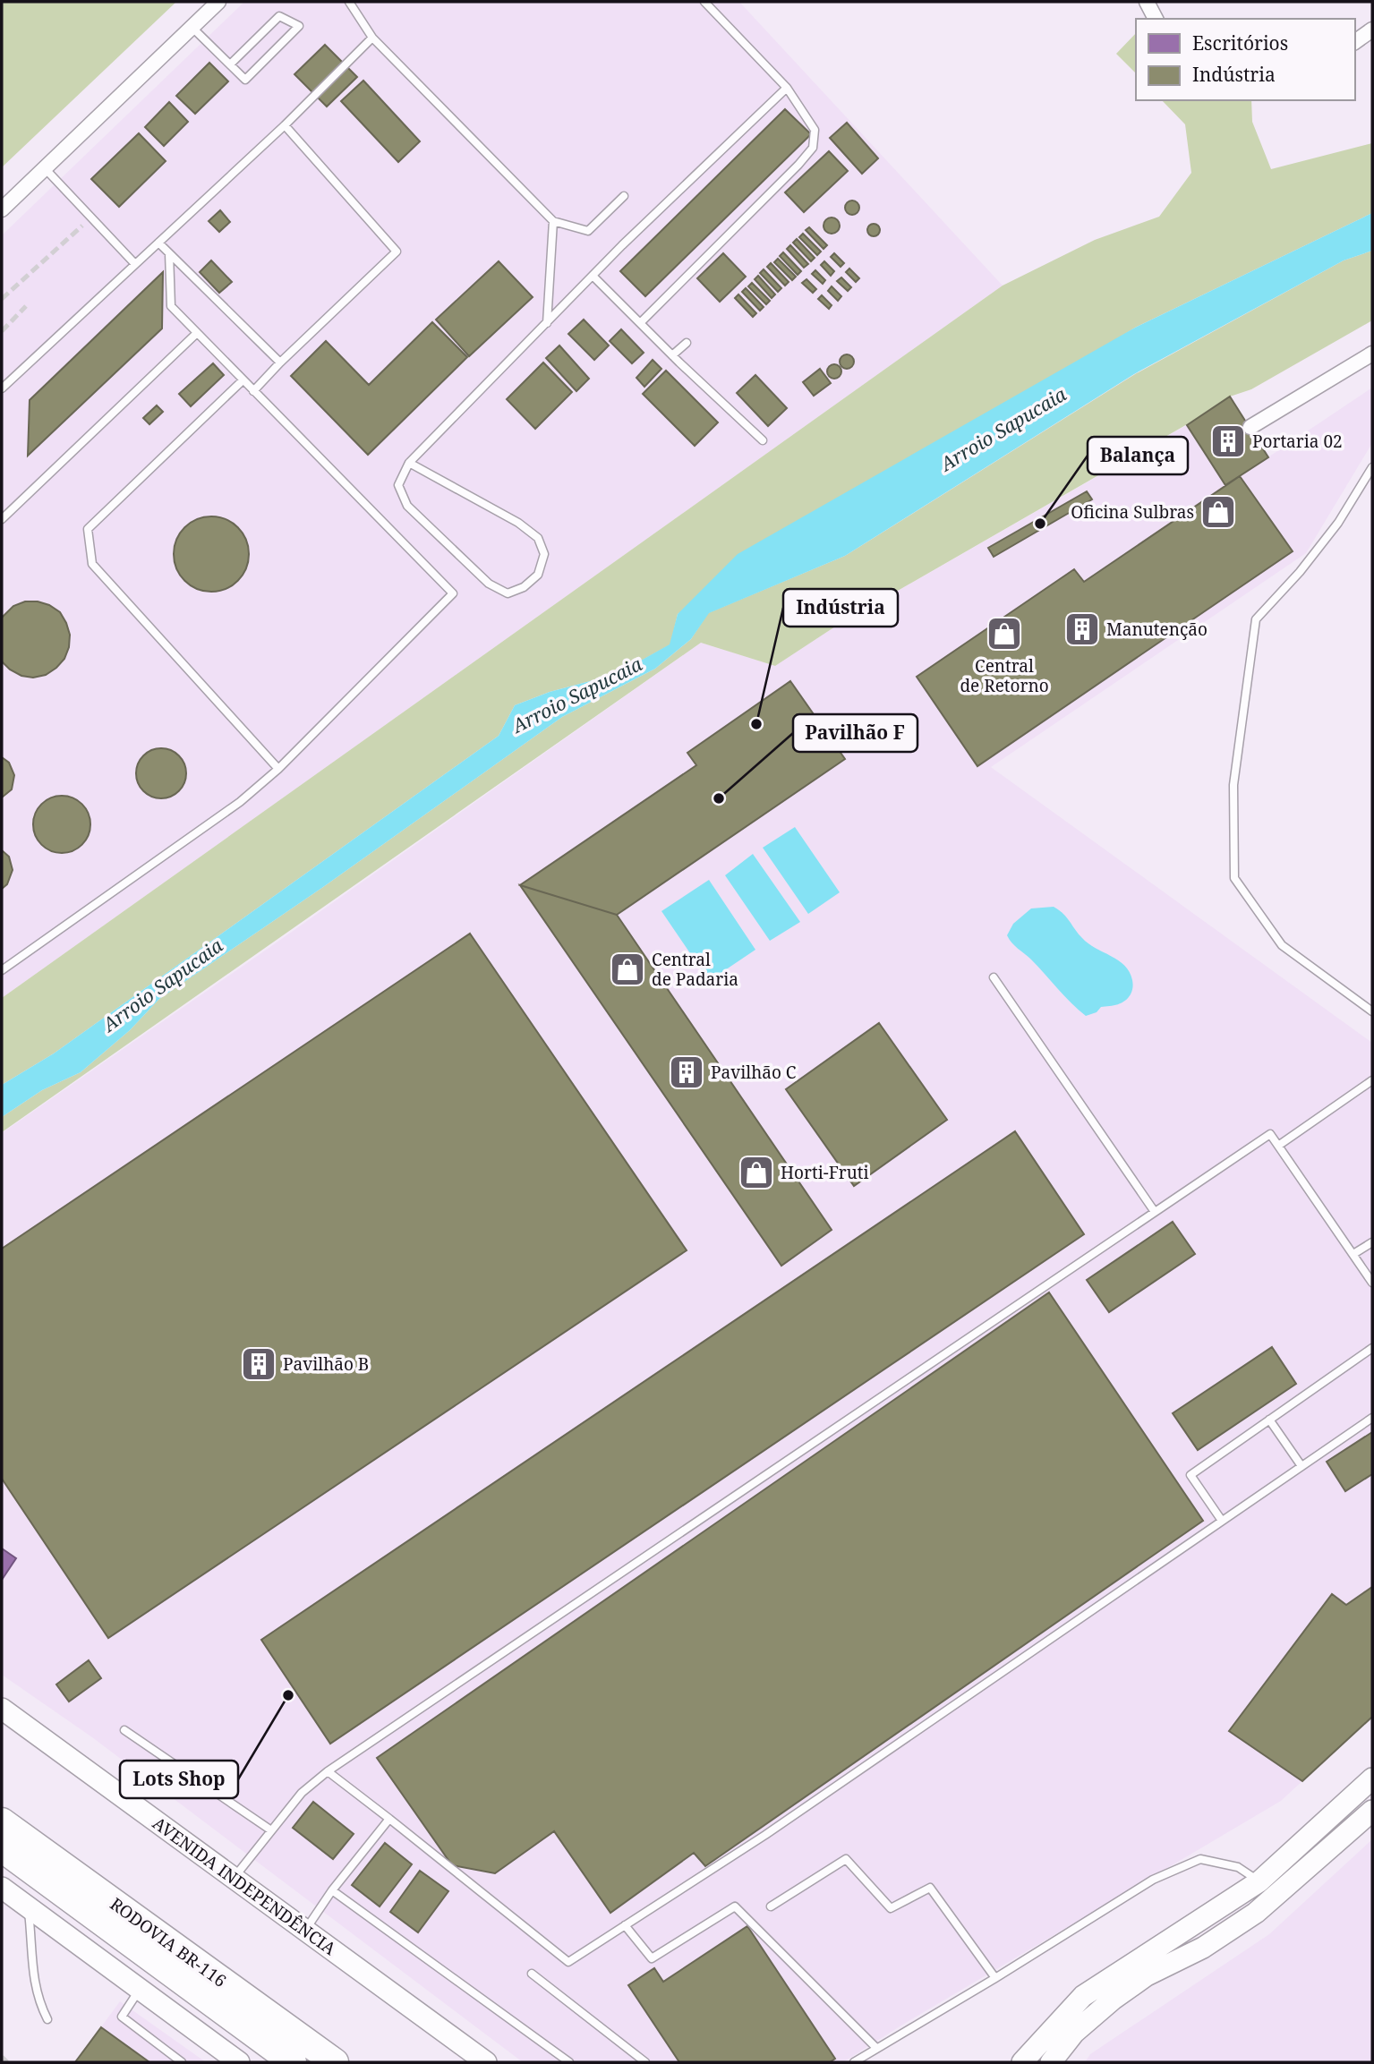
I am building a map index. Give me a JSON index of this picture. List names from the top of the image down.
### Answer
{
  "streets": {
    "highway": ["RODOVIA BR-116"],
    "main road": ["AVENIDA INDEPENDÊNCIA"]
  },
  "water": ["Arroio Sapucaia"],
  "places": {
    "building": [
      "Portaria 02",
      "Manutenção",
      "Pavilhão C",
      "Pavilhão B"
    ],
    "shop": [
      "Oficina Sulbras",
      "Central de Retorno",
      "Central de Padaria",
      "Horti-Fruti"
    ],
    "other": [
      "Balança",
      "Indústria",
      "Pavilhão F",
      "Lots Shop"
    ]
  },
  "legend": ["Escritórios", "Indústria"]
}
